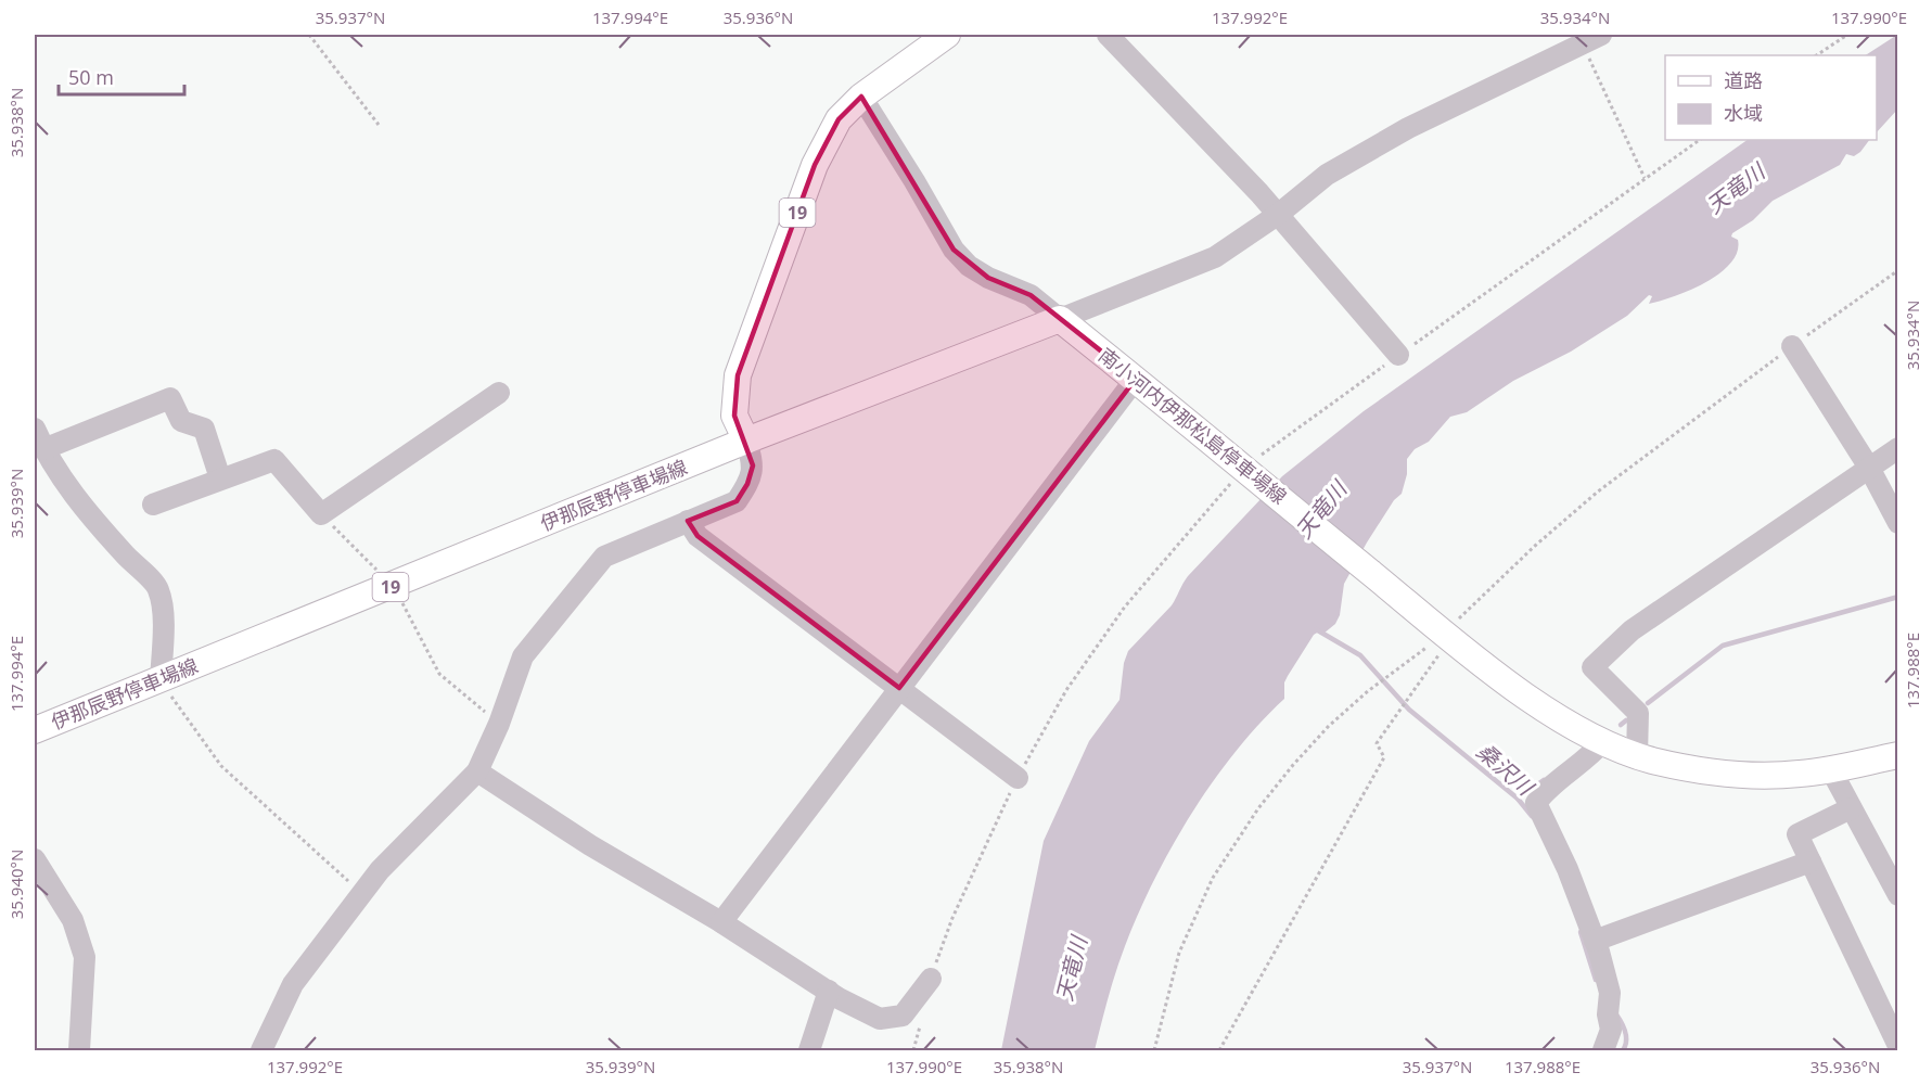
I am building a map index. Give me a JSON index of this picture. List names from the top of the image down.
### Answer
{
  "streets": {
    "main road": ["19", "南小河内伊那松島停車場線", "伊那辰野停車場線"]
  },
  "crossings": [
    ["19", "伊那辰野停車場線"]
  ],
  "water": ["天竜川", "桑沢川"],
  "legend": ["道路", "水域"],
  "scale_bar": "50 m",
  "coordinates": [
    "35.937°N",
    "137.994°E",
    "35.936°N",
    "137.992°E",
    "35.934°N",
    "137.990°E",
    "35.938°N",
    "35.939°N",
    "137.988°E",
    "35.940°N"
  ]
}
